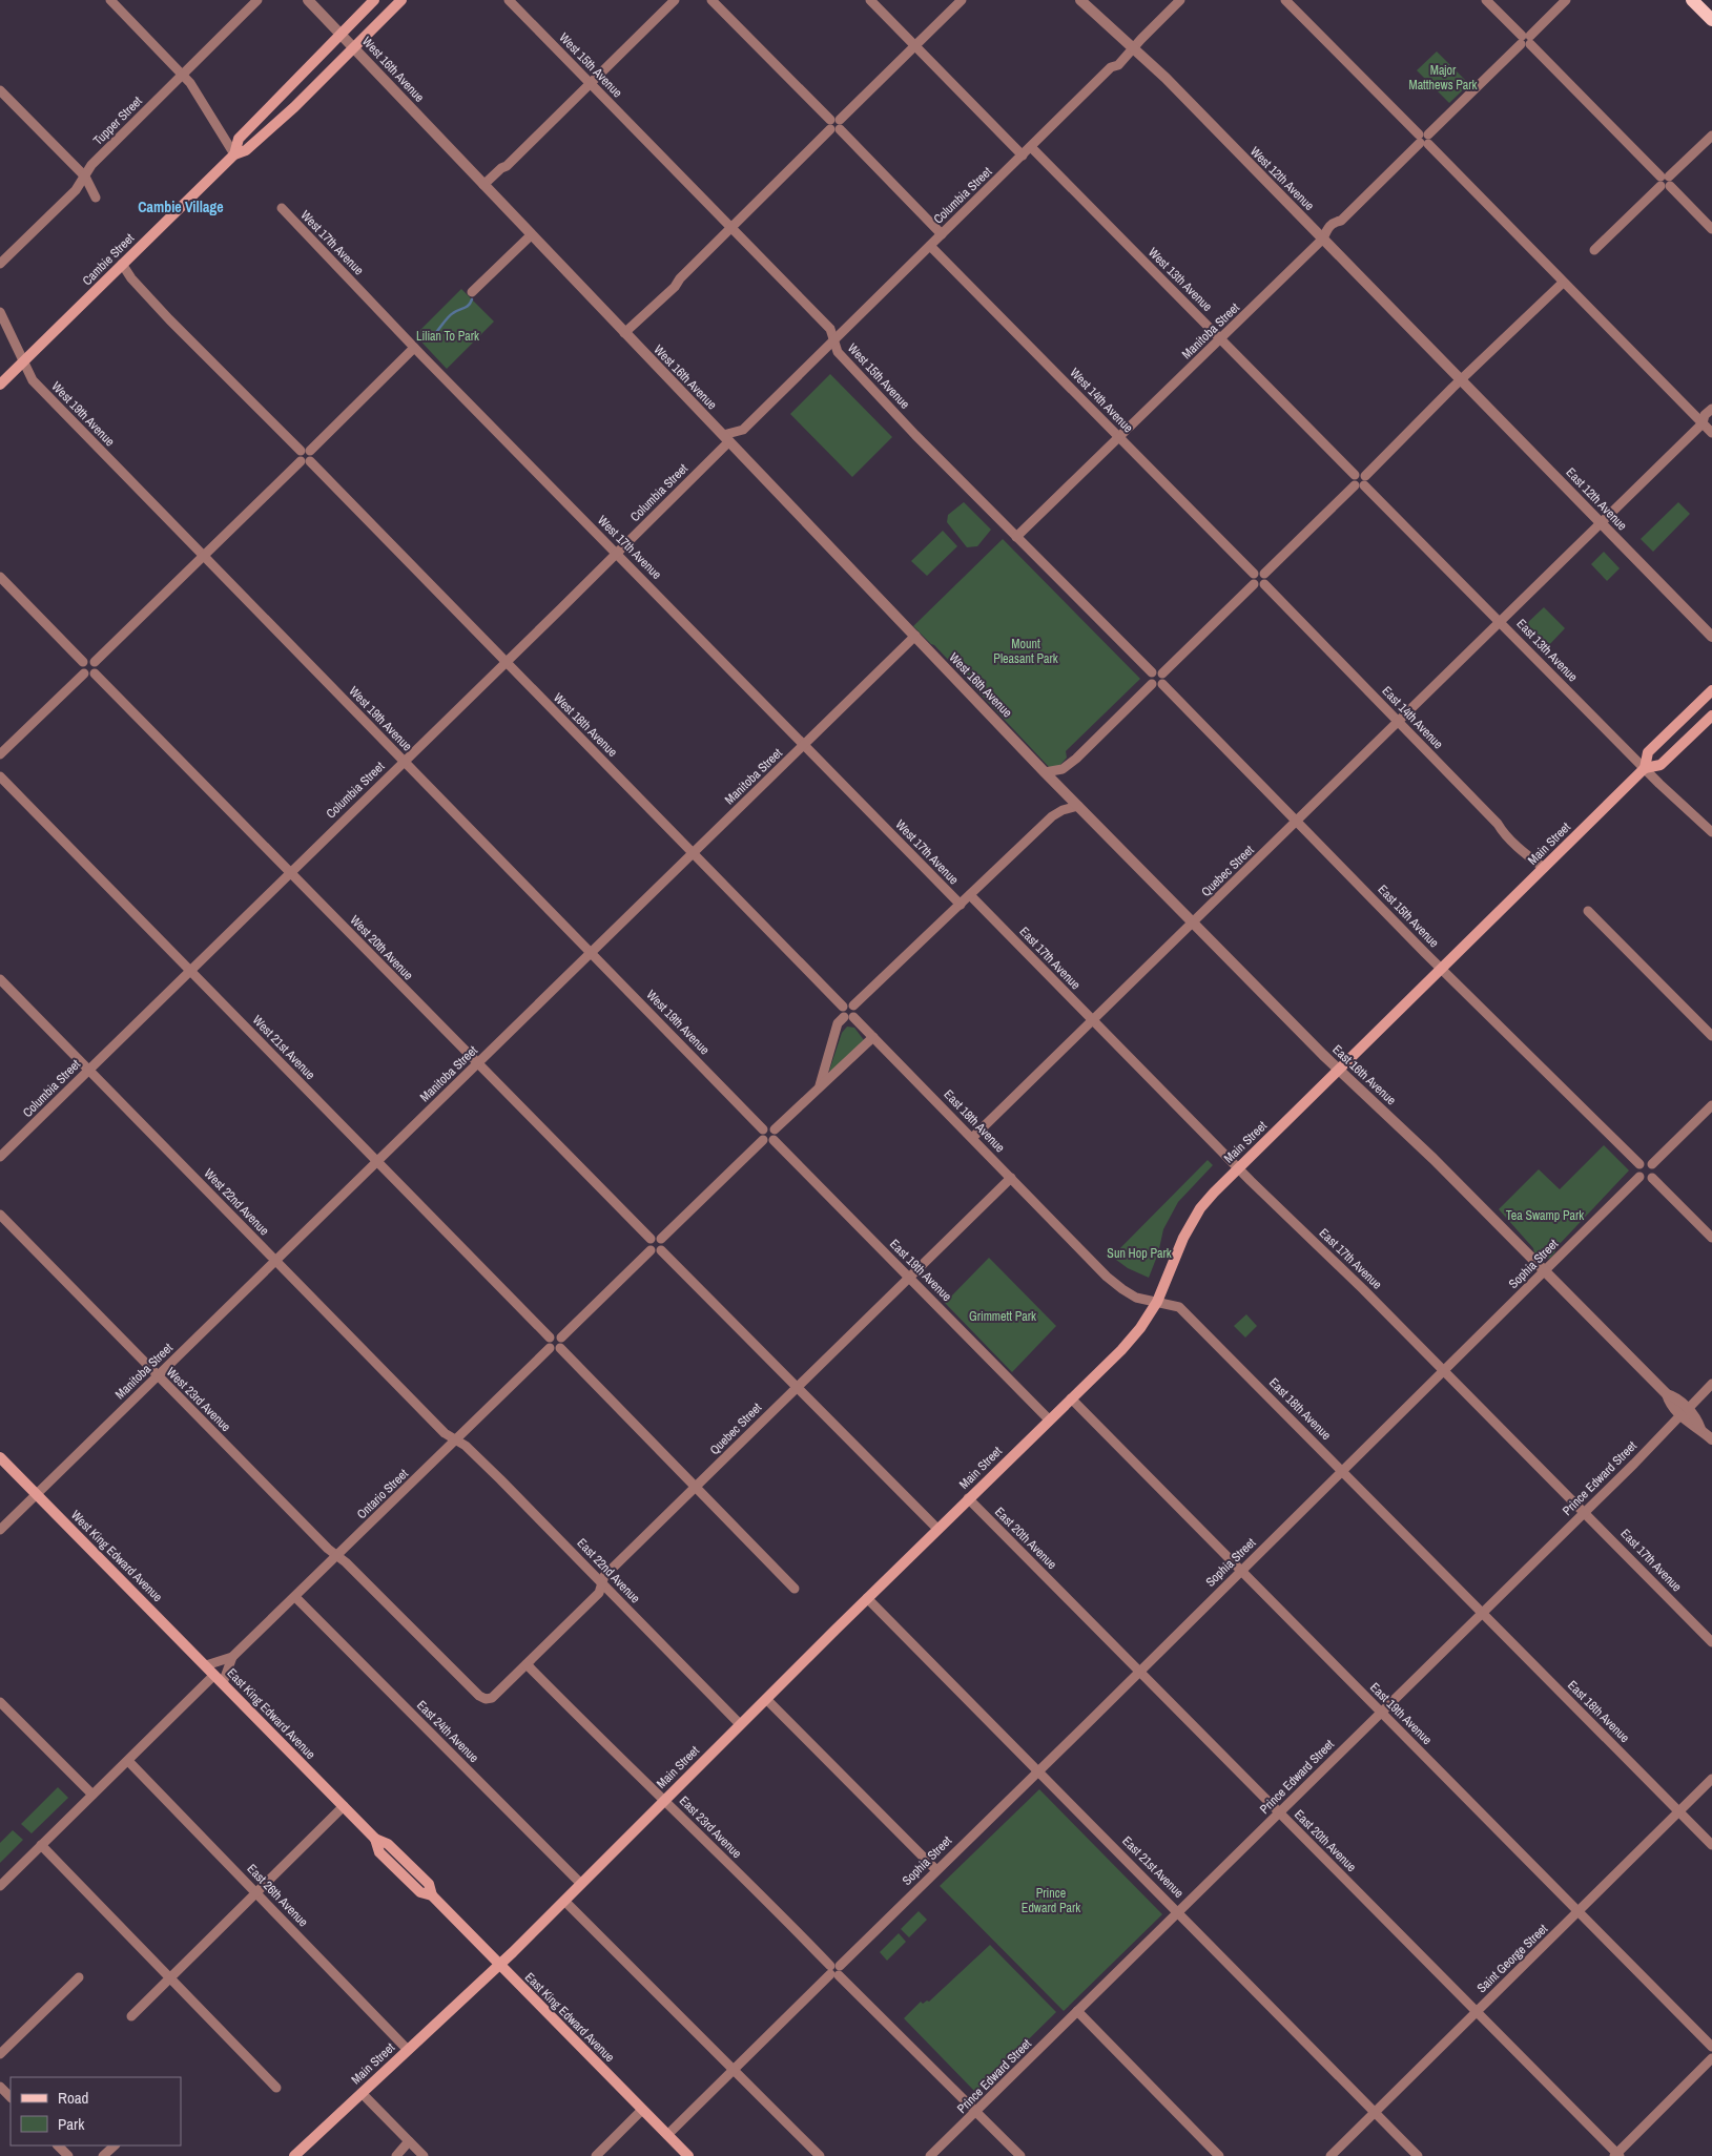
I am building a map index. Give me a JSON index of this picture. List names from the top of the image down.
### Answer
{
  "streets": {
    "main road": [
      "Cambie Street",
      "Main Street",
      "West King Edward Avenue",
      "East King Edward Avenue"
    ],
    "street": [
      "West 15th Avenue",
      "West 16th Avenue",
      "Tupper Street",
      "West 12th Avenue",
      "Columbia Street",
      "West 17th Avenue",
      "West 13th Avenue",
      "Manitoba Street",
      "West 14th Avenue",
      "West 19th Avenue",
      "East 12th Avenue",
      "East 13th Avenue",
      "East 14th Avenue",
      "West 18th Avenue",
      "Quebec Street",
      "East 15th Avenue",
      "West 20th Avenue",
      "East 17th Avenue",
      "West 21st Avenue",
      "East 16th Avenue",
      "East 18th Avenue",
      "West 22nd Avenue",
      "Sophia Street",
      "East 19th Avenue",
      "West 23rd Avenue",
      "Prince Edward Street",
      "Ontario Street",
      "East 20th Avenue",
      "East 22nd Avenue",
      "East 24th Avenue",
      "East 23rd Avenue",
      "East 21st Avenue",
      "East 26th Avenue",
      "Saint George Street"
    ]
  },
  "crossings": [
    ["West 15th Avenue", "Columbia Street"],
    ["West 15th Avenue", "Manitoba Street"],
    ["West 15th Avenue", "East 15th Avenue"],
    ["West 16th Avenue", "Columbia Street"],
    ["West 16th Avenue", "Cambie Street"],
    ["West 16th Avenue", "Manitoba Street"],
    ["West 16th Avenue", "East 16th Avenue"],
    ["West 12th Avenue", "Columbia Street"],
    ["West 12th Avenue", "Manitoba Street"],
    ["West 12th Avenue", "East 12th Avenue"],
    ["Columbia Street", "West 17th Avenue"],
    ["Columbia Street", "West 13th Avenue"],
    ["Columbia Street", "West 14th Avenue"],
    ["Columbia Street", "West 19th Avenue"],
    ["Columbia Street", "West 18th Avenue"],
    ["Columbia Street", "West 20th Avenue"],
    ["Columbia Street", "West 21st Avenue"],
    ["Columbia Street", "West 22nd Avenue"],
    ["West 17th Avenue", "Manitoba Street"],
    ["Cambie Street", "West 19th Avenue"],
    ["Cambie Street", "West 18th Avenue"],
    ["West 13th Avenue", "Manitoba Street"],
    ["West 13th Avenue", "East 13th Avenue"],
    ["Manitoba Street", "West 14th Avenue"],
    ["Manitoba Street", "West 19th Avenue"],
    ["Manitoba Street", "West 18th Avenue"],
    ["Manitoba Street", "West 20th Avenue"],
    ["Manitoba Street", "West 21st Avenue"],
    ["Manitoba Street", "West 22nd Avenue"],
    ["Manitoba Street", "West 23rd Avenue"],
    ["Manitoba Street", "West King Edward Avenue"],
    ["West 14th Avenue", "East 14th Avenue"],
    ["West 19th Avenue", "East 19th Avenue"],
    ["East 12th Avenue", "Quebec Street"],
    ["East 13th Avenue", "Main Street"],
    ["East 13th Avenue", "Quebec Street"],
    ["East 14th Avenue", "Main Street"],
    ["East 14th Avenue", "Quebec Street"],
    ["West 18th Avenue", "East 18th Avenue"],
    ["Main Street", "East 15th Avenue"],
    ["Main Street", "East 17th Avenue"],
    ["Main Street", "East 16th Avenue"],
    ["Main Street", "East 18th Avenue"],
    ["Main Street", "East 19th Avenue"],
    ["Main Street", "East 20th Avenue"],
    ["Main Street", "East 22nd Avenue"],
    ["Main Street", "East King Edward Avenue"],
    ["Main Street", "East 24th Avenue"],
    ["Main Street", "East 23rd Avenue"],
    ["Main Street", "East 21st Avenue"],
    ["Main Street", "East 26th Avenue"],
    ["Quebec Street", "East 15th Avenue"],
    ["Quebec Street", "East 17th Avenue"],
    ["Quebec Street", "East 16th Avenue"],
    ["Quebec Street", "East 18th Avenue"],
    ["Quebec Street", "East 19th Avenue"],
    ["Quebec Street", "West 23rd Avenue"],
    ["Quebec Street", "Ontario Street"],
    ["Quebec Street", "East 22nd Avenue"],
    ["Quebec Street", "East 23rd Avenue"],
    ["East 15th Avenue", "Sophia Street"],
    ["East 17th Avenue", "Sophia Street"],
    ["East 17th Avenue", "Prince Edward Street"],
    ["West 21st Avenue", "Ontario Street"],
    ["East 16th Avenue", "Sophia Street"],
    ["East 16th Avenue", "Prince Edward Street"],
    ["East 18th Avenue", "Sophia Street"],
    ["East 18th Avenue", "Prince Edward Street"],
    ["East 18th Avenue", "Saint George Street"],
    ["West 22nd Avenue", "Ontario Street"],
    ["West 22nd Avenue", "East 22nd Avenue"],
    ["Sophia Street", "East 19th Avenue"],
    ["Sophia Street", "East 20th Avenue"],
    ["Sophia Street", "East King Edward Avenue"],
    ["Sophia Street", "East 23rd Avenue"],
    ["Sophia Street", "East 21st Avenue"],
    ["East 19th Avenue", "Prince Edward Street"],
    ["East 19th Avenue", "Saint George Street"],
    ["West 23rd Avenue", "Ontario Street"],
    ["Prince Edward Street", "East 20th Avenue"],
    ["Prince Edward Street", "East 23rd Avenue"],
    ["Prince Edward Street", "East 21st Avenue"],
    ["Ontario Street", "West King Edward Avenue"],
    ["Ontario Street", "East 22nd Avenue"],
    ["Ontario Street", "East King Edward Avenue"],
    ["Ontario Street", "East 24th Avenue"],
    ["East 20th Avenue", "Saint George Street"],
    ["West King Edward Avenue", "East King Edward Avenue"],
    ["East 21st Avenue", "Saint George Street"]
  ],
  "districts": ["Cambie Village"],
  "parks": [
    "Major Matthews Park",
    "Lilian To Park",
    "Mount Pleasant Park",
    "Tea Swamp Park",
    "Sun Hop Park",
    "Grimmett Park",
    "Prince Edward Park"
  ],
  "legend": ["Road", "Park"]
}
